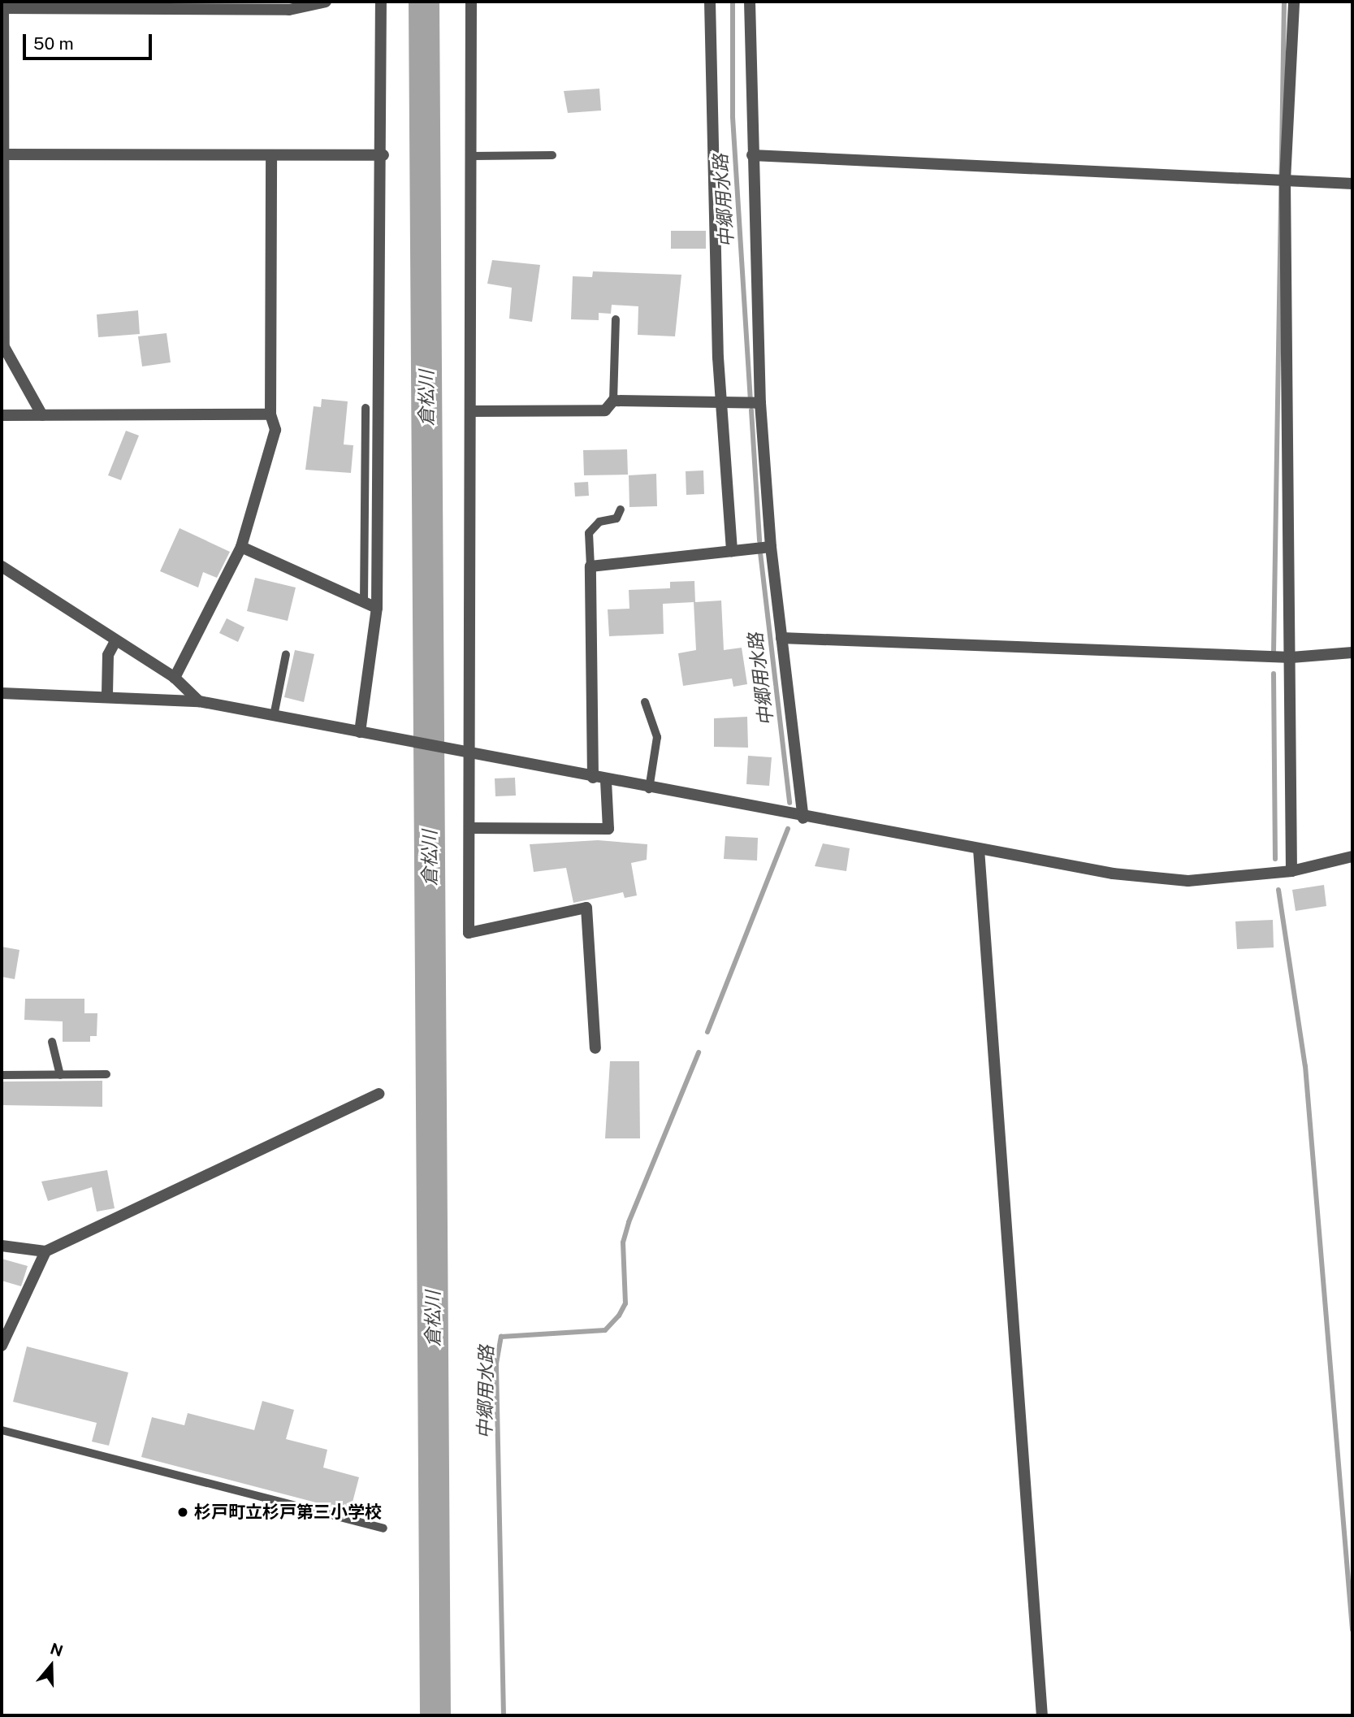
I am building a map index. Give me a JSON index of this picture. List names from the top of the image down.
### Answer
{
  "water": ["中郷用水路", "倉松川"],
  "places": ["杉戸町立杉戸第三小学校"],
  "scale_bar": "50 m",
  "north": "top"
}
